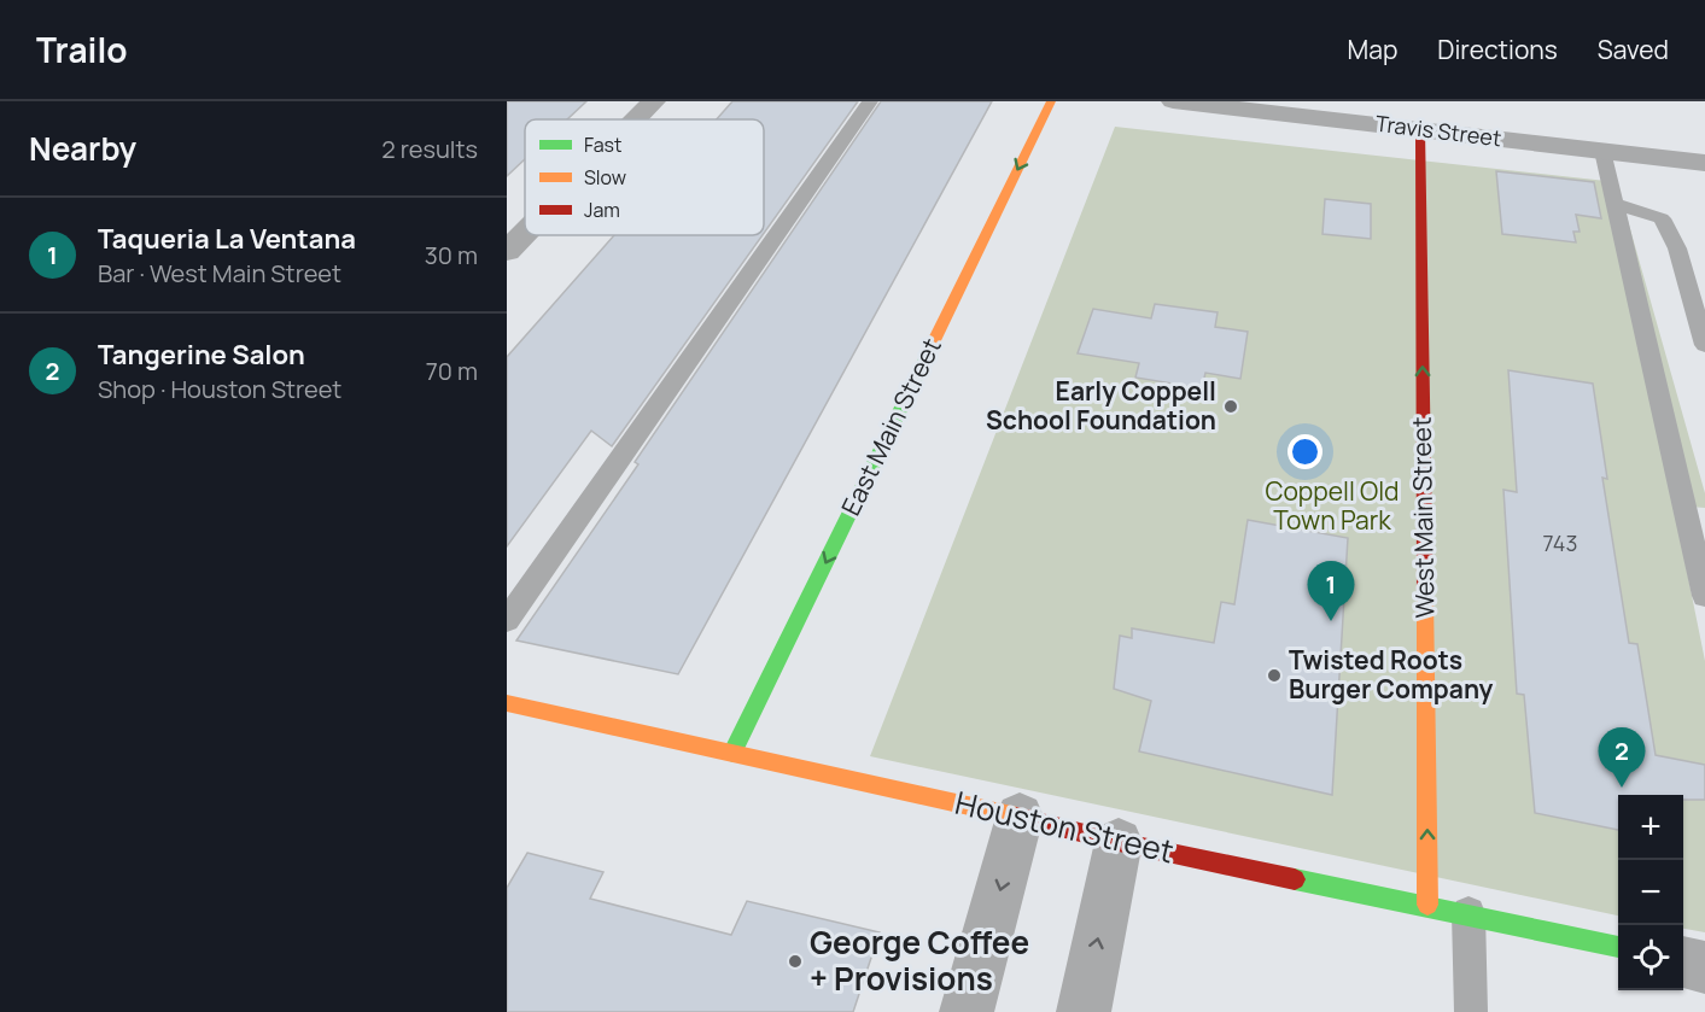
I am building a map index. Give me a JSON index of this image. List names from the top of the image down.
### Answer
{
  "streets": {
    "street": [
      "Travis Street",
      "East Main Street",
      "West Main Street",
      "Houston Street"
    ]
  },
  "crossings": [
    ["Travis Street", "West Main Street"],
    ["East Main Street", "Houston Street"],
    ["West Main Street", "Houston Street"]
  ],
  "one_way": ["East Main Street", "West Main Street"],
  "parks": ["Coppell Old Town Park"],
  "places": ["Early Coppell School Foundation", "Twisted Roots Burger Company", "George Coffee + Provisions"],
  "house_numbers": ["743"],
  "legend": ["Fast", "Slow", "Jam"],
  "page": {
    "header": "Trailo",
    "nav": ["Map", "Directions", "Saved"],
    "heading": ["Nearby", "2 results"],
    "list": [
      {
        "mark": "1",
        "name": "Taqueria La Ventana",
        "note": "Bar · West Main Street",
        "value": "30 m"
      },
      {
        "mark": "2",
        "name": "Tangerine Salon",
        "note": "Shop · Houston Street",
        "value": "70 m"
      }
    ],
    "pins": ["1", "2"],
    "map_buttons": ["+", "−"]
  }
}
